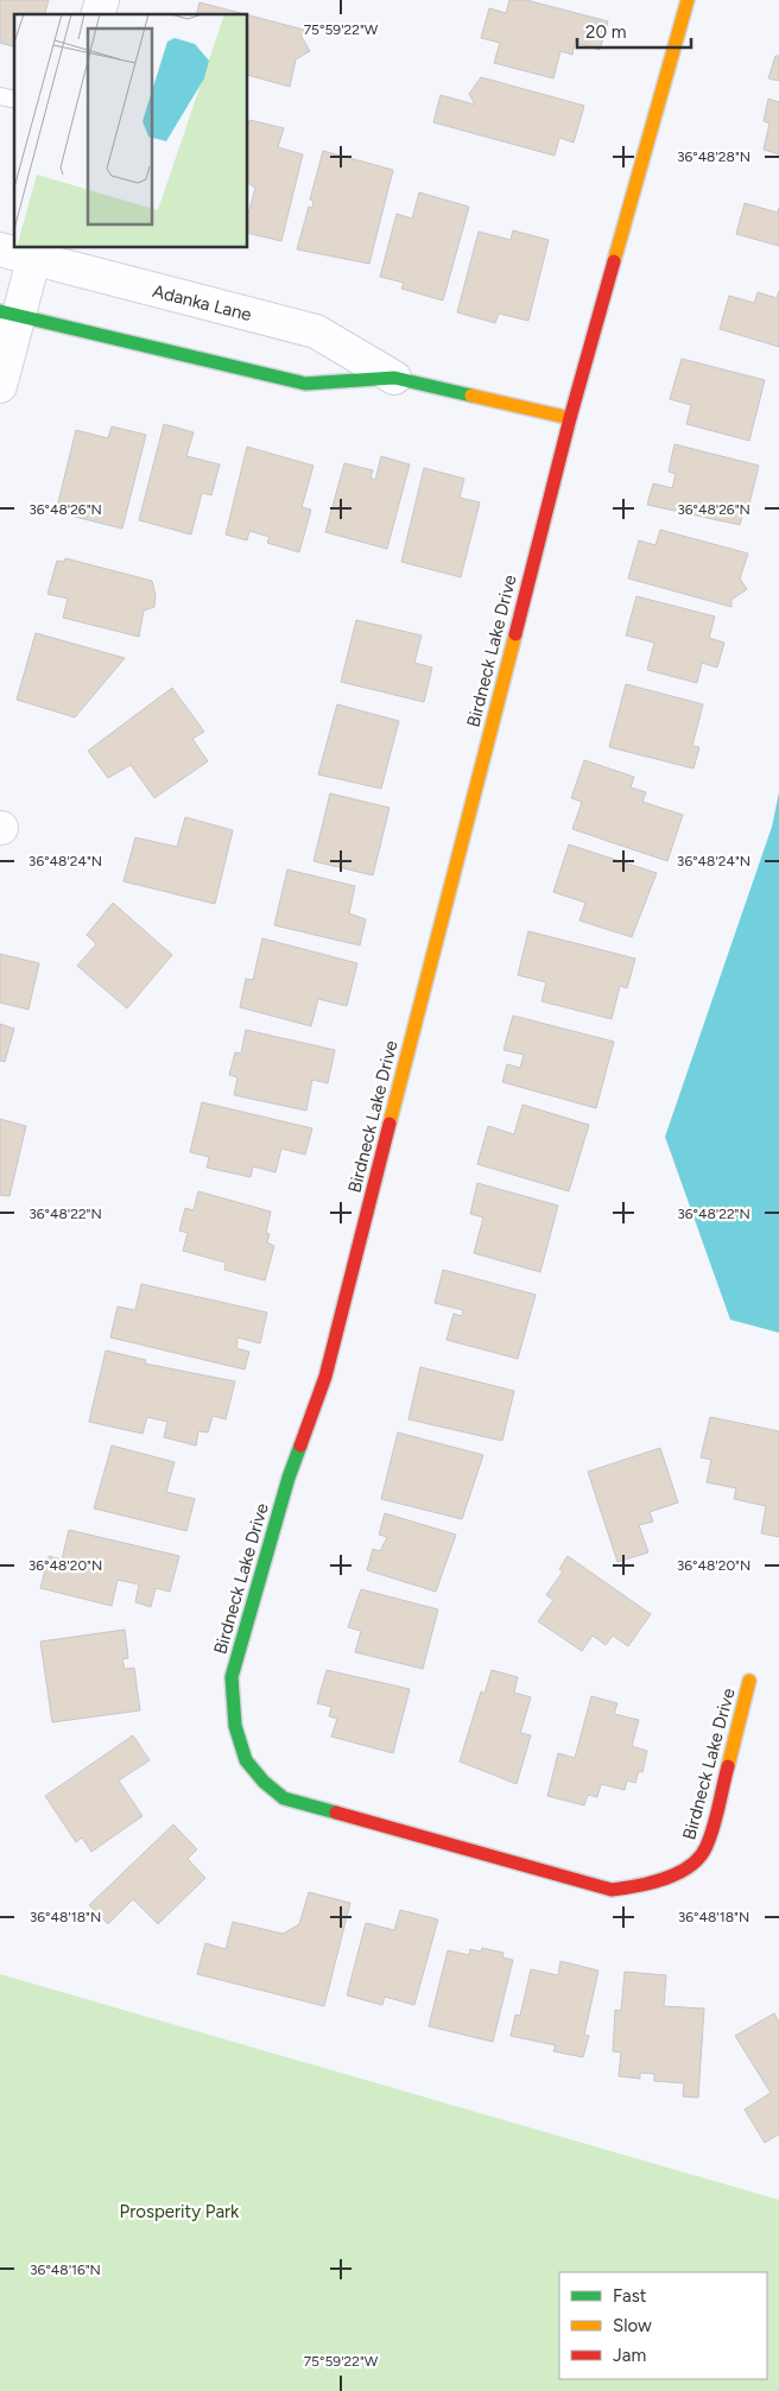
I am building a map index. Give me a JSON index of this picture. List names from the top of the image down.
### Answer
{
  "streets": {
    "street": ["Adanka Lane", "Birdneck Lake Drive"]
  },
  "crossings": [
    ["Adanka Lane", "Birdneck Lake Drive"]
  ],
  "parks": ["Prosperity Park"],
  "legend": ["Fast", "Slow", "Jam"],
  "scale_bar": "20 m",
  "coordinates": [
    "75°59'22\"W",
    "36°48'28\"N",
    "36°48'26\"N",
    "36°48'24\"N",
    "36°48'22\"N",
    "36°48'20\"N",
    "36°48'18\"N",
    "36°48'16\"N"
  ]
}
